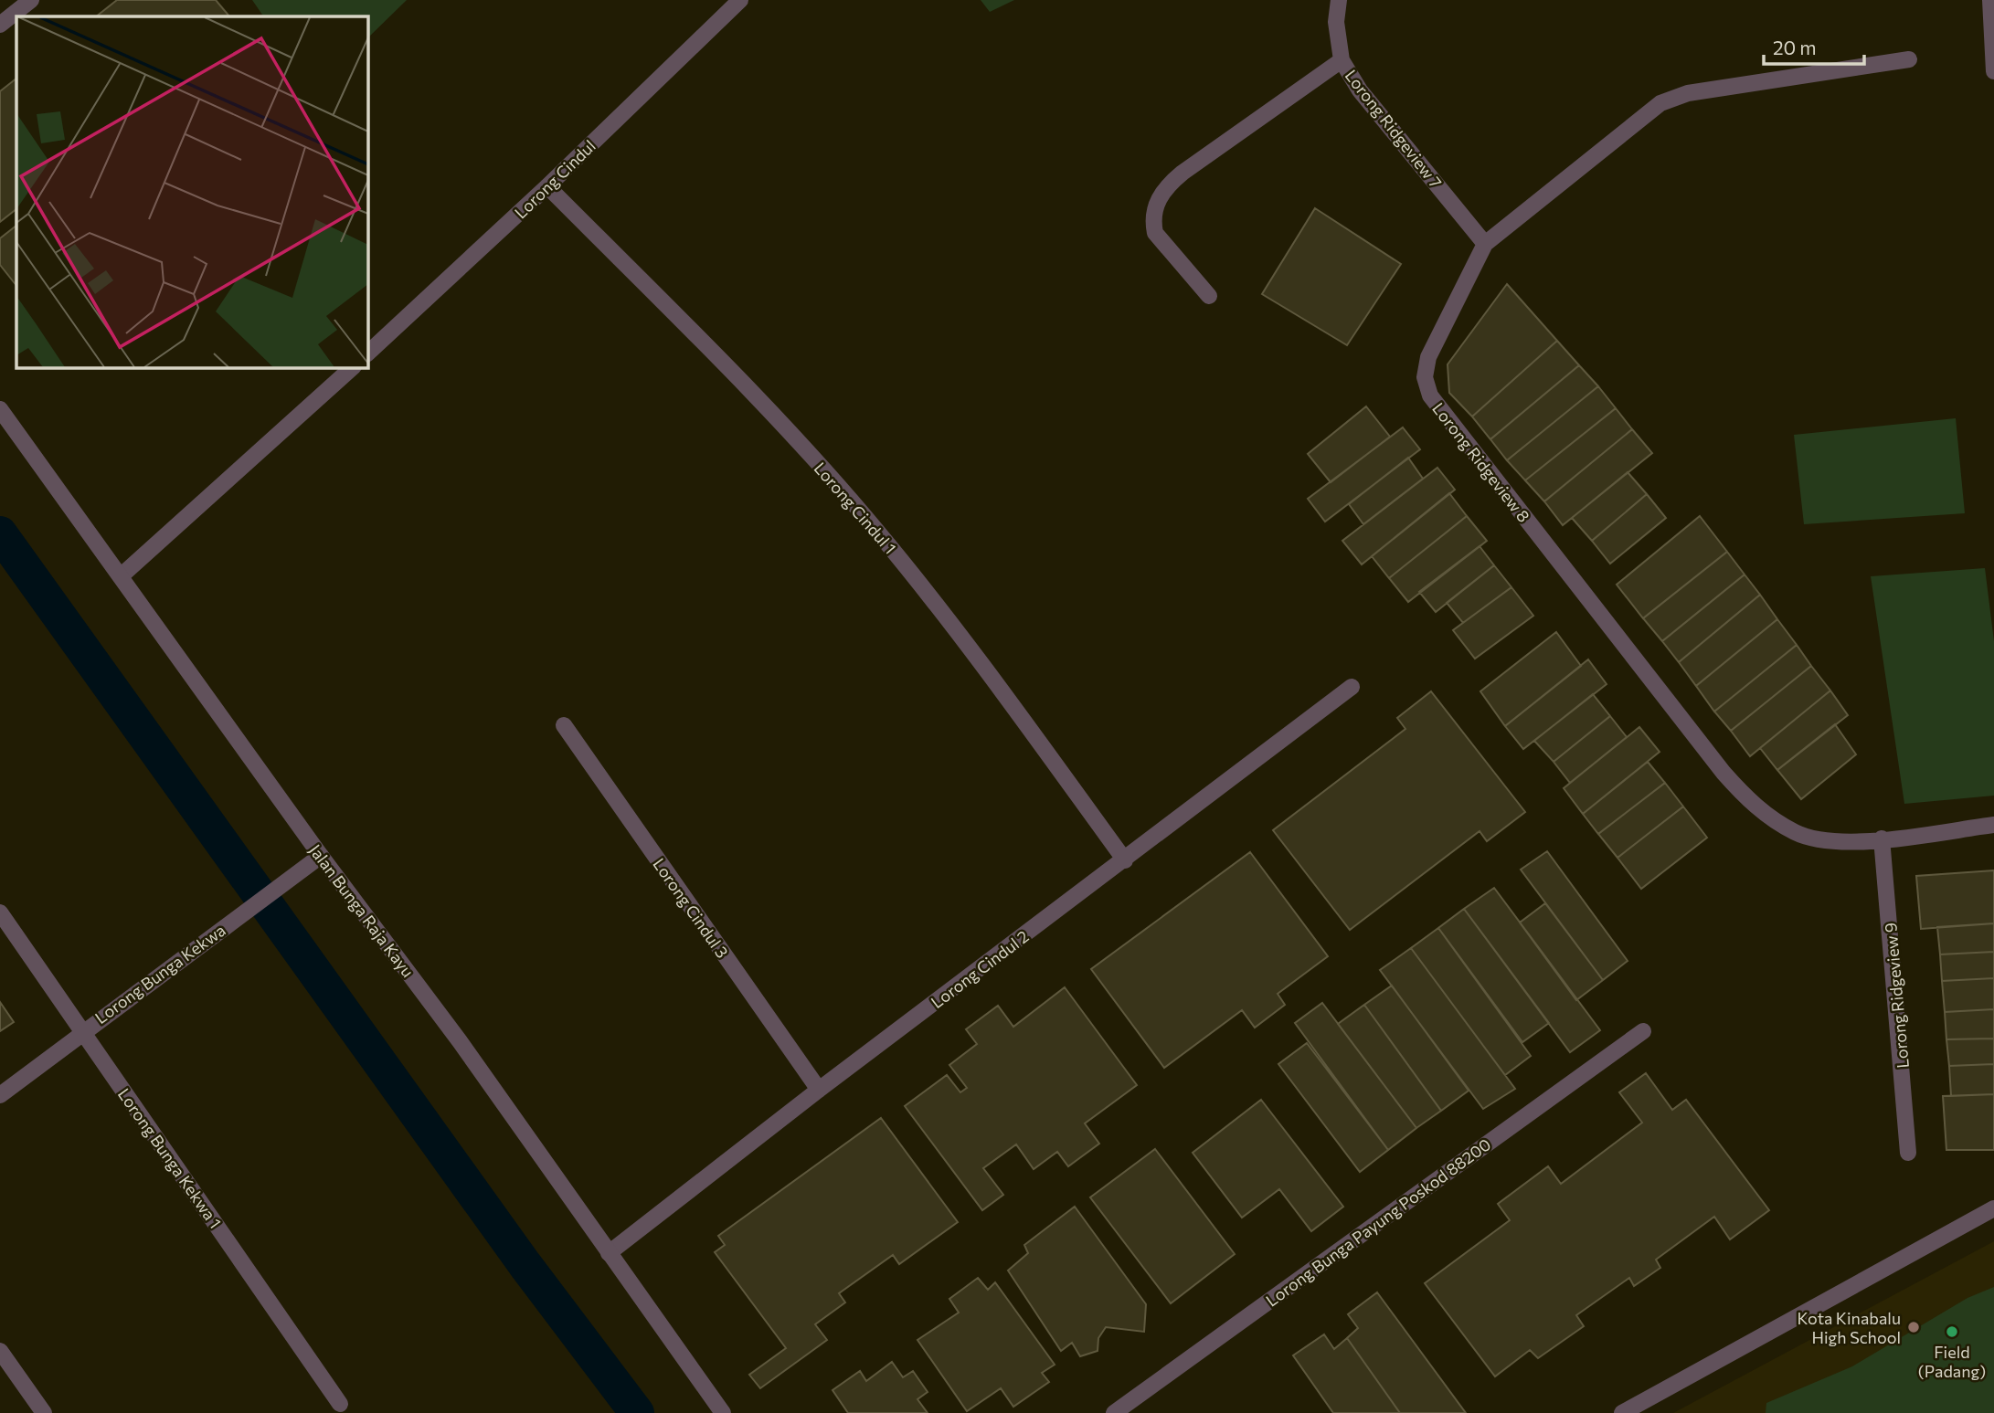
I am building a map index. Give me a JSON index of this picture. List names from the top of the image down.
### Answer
{
  "streets": {
    "street": [
      "Lorong Ridgeview 7",
      "Lorong Cindul",
      "Lorong Ridgeview 8",
      "Lorong Cindul 1",
      "Lorong Cindul 3",
      "Jalan Bunga Raja Kayu",
      "Lorong Cindul 2",
      "Lorong Bunga Kekwa",
      "Lorong Ridgeview 9",
      "Lorong Bunga Kekwa 1",
      "Lorong Bunga Payung Poskod 88200"
    ]
  },
  "crossings": [
    ["Lorong Ridgeview 7", "Lorong Ridgeview 8"],
    ["Lorong Cindul", "Lorong Cindul 1"],
    ["Lorong Ridgeview 8", "Lorong Ridgeview 9"],
    ["Lorong Cindul 1", "Lorong Cindul 2"],
    ["Lorong Cindul 3", "Lorong Cindul 2"],
    ["Jalan Bunga Raja Kayu", "Lorong Cindul 2"],
    ["Jalan Bunga Raja Kayu", "Lorong Bunga Kekwa"],
    ["Lorong Bunga Kekwa", "Lorong Bunga Kekwa 1"]
  ],
  "places": ["Kota Kinabalu High School", "Field (Padang)"],
  "scale_bar": "20 m"
}
